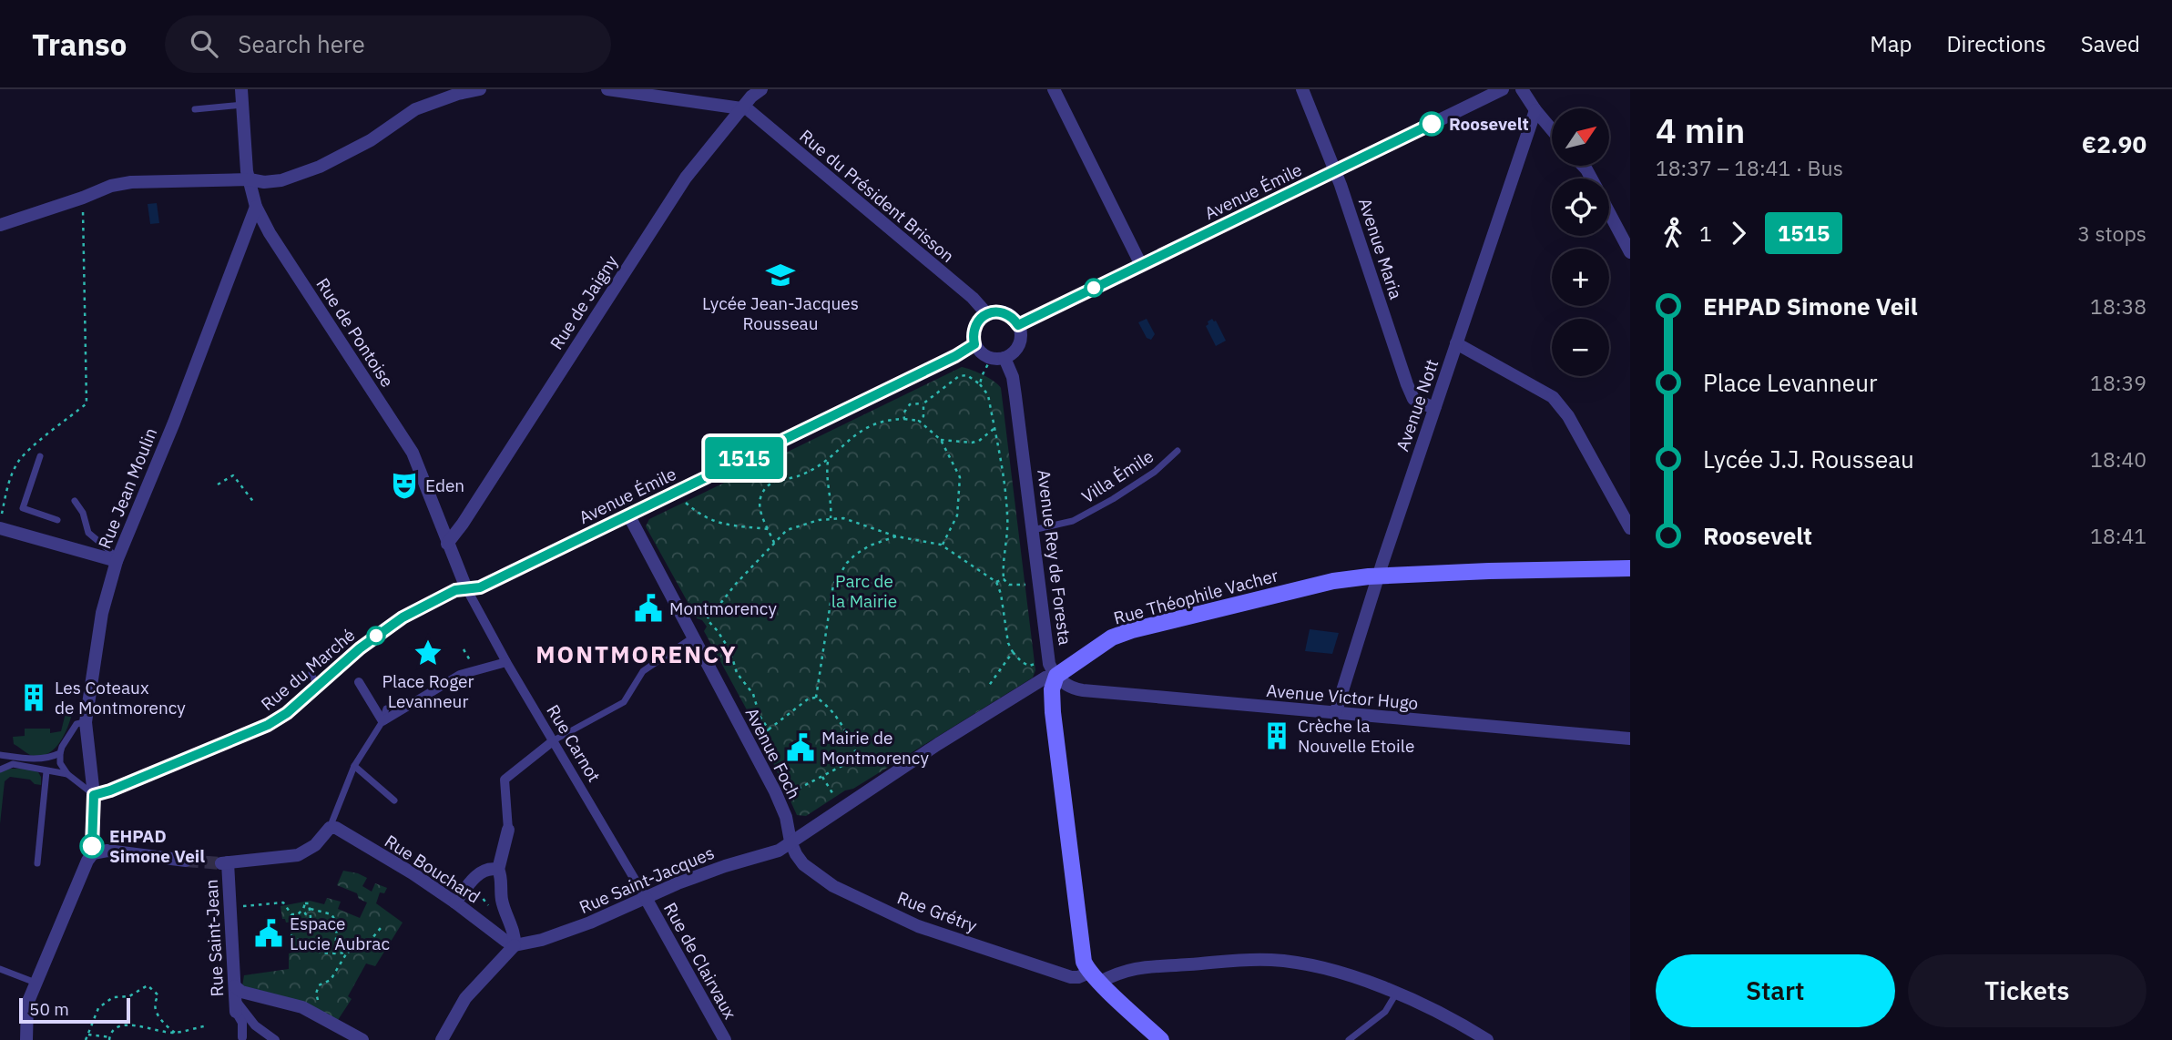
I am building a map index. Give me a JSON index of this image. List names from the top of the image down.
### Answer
{
  "streets": {
    "main road": ["Rue Théophile Vacher"],
    "street": [
      "Avenue Émile",
      "Rue du Président Brisson",
      "Avenue Maria",
      "Rue de Jaigny",
      "Rue de Pontoise",
      "Avenue Nott",
      "Rue Jean Moulin",
      "Avenue Rey de Foresta",
      "Rue du Marché",
      "Avenue Victor Hugo",
      "Rue Carnot",
      "Avenue Foch",
      "Rue Bouchard",
      "Rue Saint-Jacques",
      "Rue Grétry",
      "Rue Saint-Jean",
      "Rue de Clairvaux"
    ],
    "lane": ["Villa Émile"]
  },
  "crossings": [
    ["Avenue Émile", "Rue du Président Brisson"],
    ["Avenue Émile", "Avenue Maria"],
    ["Avenue Émile", "Rue de Pontoise"],
    ["Avenue Émile", "Avenue Rey de Foresta"],
    ["Avenue Émile", "Rue du Marché"],
    ["Avenue Émile", "Rue Carnot"],
    ["Avenue Émile", "Avenue Foch"],
    ["Rue du Président Brisson", "Rue de Jaigny"],
    ["Rue du Président Brisson", "Avenue Rey de Foresta"],
    ["Avenue Maria", "Avenue Nott"],
    ["Rue de Jaigny", "Rue de Pontoise"],
    ["Rue de Pontoise", "Rue Jean Moulin"],
    ["Rue de Pontoise", "Rue du Marché"],
    ["Rue de Pontoise", "Rue Carnot"],
    ["Avenue Nott", "Rue Théophile Vacher"],
    ["Avenue Nott", "Avenue Victor Hugo"],
    ["Villa Émile", "Avenue Rey de Foresta"],
    ["Rue Jean Moulin", "Rue du Marché"],
    ["Avenue Rey de Foresta", "Rue Théophile Vacher"],
    ["Avenue Rey de Foresta", "Avenue Victor Hugo"],
    ["Rue Théophile Vacher", "Avenue Victor Hugo"],
    ["Rue Théophile Vacher", "Avenue Foch"],
    ["Rue Théophile Vacher", "Rue Saint-Jacques"],
    ["Rue Théophile Vacher", "Rue Grétry"],
    ["Rue du Marché", "Rue Carnot"],
    ["Rue Carnot", "Rue Saint-Jacques"],
    ["Rue Carnot", "Rue de Clairvaux"],
    ["Avenue Foch", "Rue Saint-Jacques"],
    ["Avenue Foch", "Rue Grétry"],
    ["Rue Bouchard", "Rue Saint-Jacques"],
    ["Rue Bouchard", "Rue Saint-Jean"],
    ["Rue Saint-Jacques", "Rue Grétry"],
    ["Rue Saint-Jacques", "Rue de Clairvaux"]
  ],
  "districts": ["MONTMORENCY"],
  "parks": ["Parc de la Mairie"],
  "places": {
    "other": ["Roosevelt", "EHPAD Simone Veil"],
    "school or university": ["Lycée Jean-Jacques Rousseau"],
    "theatre": ["Eden"],
    "public building": ["Montmorency", "Mairie de Montmorency", "Espace Lucie Aubrac"],
    "place": ["Place Roger Levanneur"],
    "building": ["Les Coteaux de Montmorency", "Crèche la Nouvelle Etoile"]
  },
  "lines": ["bus line 1515"],
  "scale_bar": "50 m",
  "north": "top right",
  "page": {
    "header": "Transo",
    "search": "Search here",
    "nav": ["Map", "Directions", "Saved"],
    "on_map": "1515",
    "heading": ["4 min", "18:37 – 18:41 · Bus", "€2.90"],
    "map_buttons": ["+", "−"],
    "legs": ["1", "1515", "3 stops"],
    "list": [
      {
        "name": "EHPAD Simone Veil",
        "value": "18:38"
      },
      {
        "name": "Place Levanneur",
        "value": "18:39"
      },
      {
        "name": "Lycée J.J. Rousseau",
        "value": "18:40"
      },
      {
        "name": "Roosevelt",
        "value": "18:41"
      }
    ],
    "buttons": ["Start", "Tickets"],
    "scale": "50 m"
  }
}
